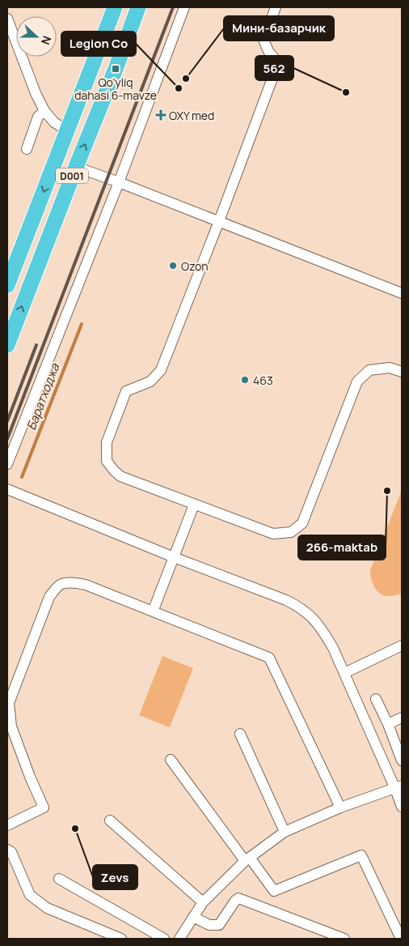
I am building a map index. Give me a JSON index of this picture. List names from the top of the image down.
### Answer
{
  "streets": {
    "highway": ["D001"]
  },
  "water": ["Баратходжа"],
  "places": {
    "transit": ["Qo'yliq dahasi 6-mavze"],
    "other": [
      "Мини-базарчик",
      "Legion Co",
      "562",
      "Ozon",
      "463",
      "266-maktab",
      "Zevs"
    ],
    "health": ["OXY med"]
  },
  "north": "right"
}
